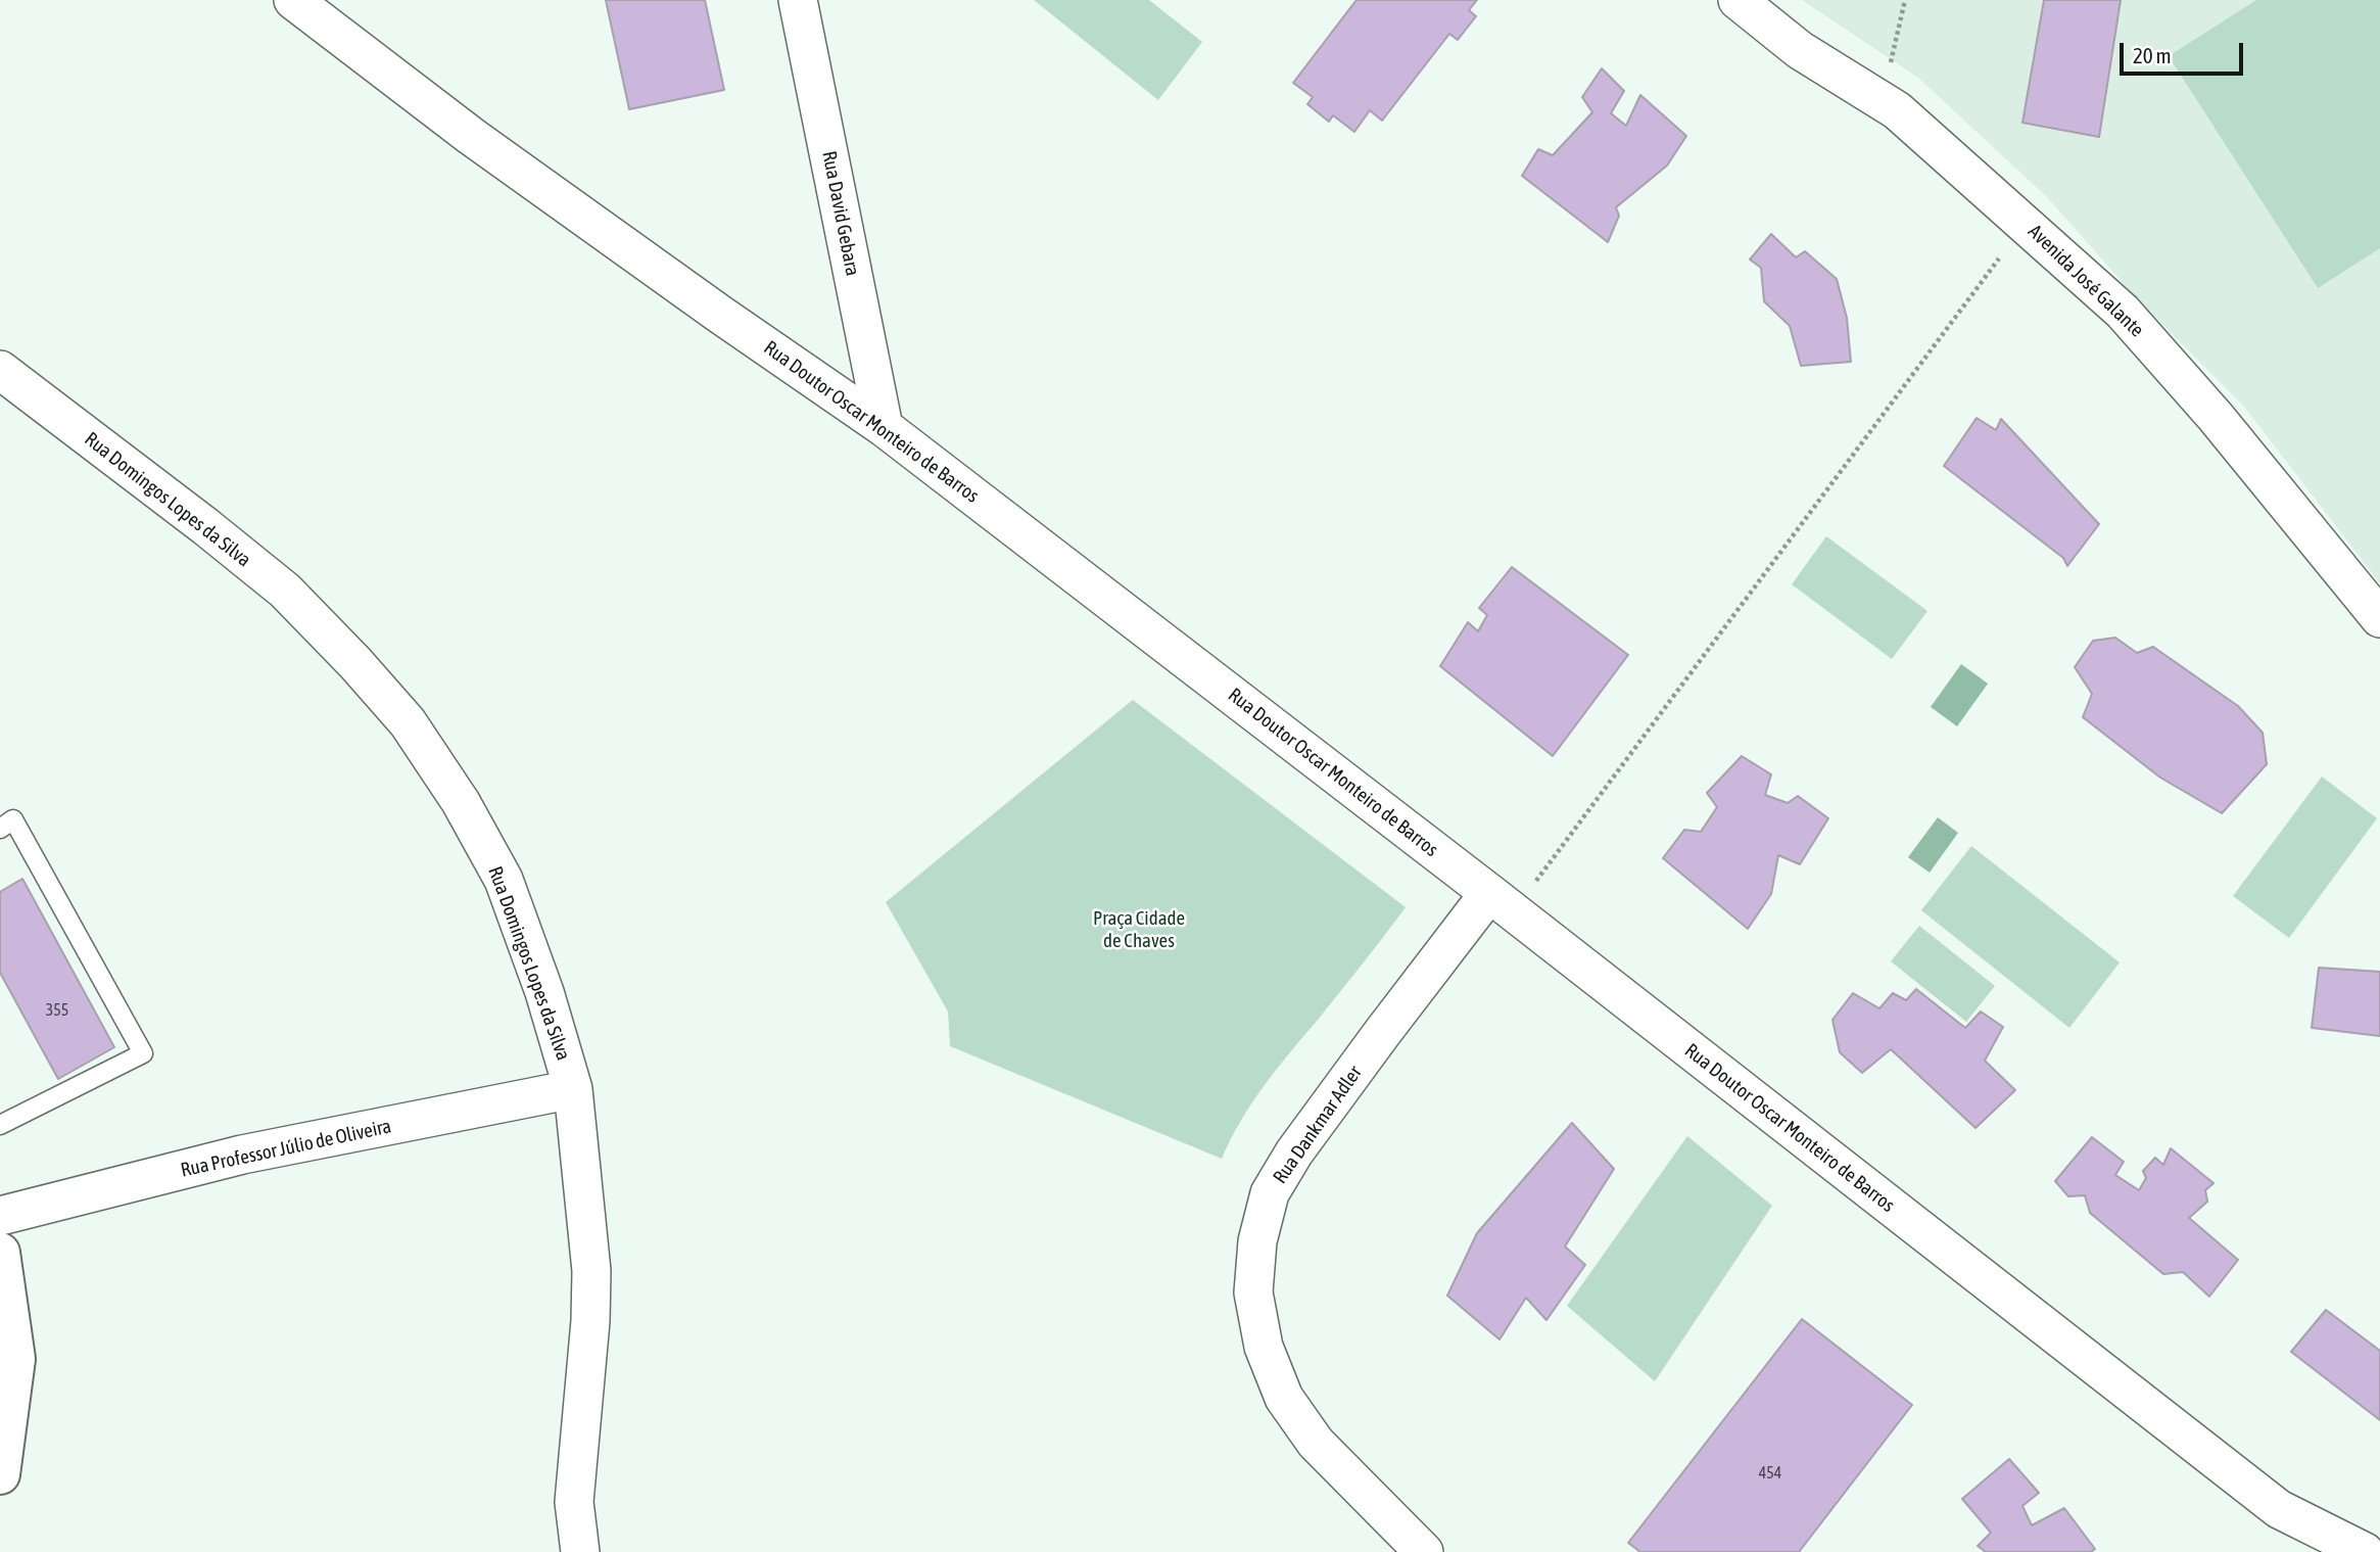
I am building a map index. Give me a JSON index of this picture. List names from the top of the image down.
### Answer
{
  "streets": {
    "street": [
      "Rua David Gebara",
      "Avenida José Galante",
      "Rua Doutor Oscar Monteiro de Barros",
      "Rua Domingos Lopes da Silva",
      "Rua Dankmar Adler",
      "Rua Professor Júlio de Oliveira"
    ]
  },
  "crossings": [
    ["Rua David Gebara", "Rua Doutor Oscar Monteiro de Barros"],
    ["Rua Doutor Oscar Monteiro de Barros", "Rua Dankmar Adler"],
    ["Rua Domingos Lopes da Silva", "Rua Professor Júlio de Oliveira"]
  ],
  "parks": ["Praça Cidade de Chaves"],
  "house_numbers": ["355", "454"],
  "scale_bar": "20 m"
}
